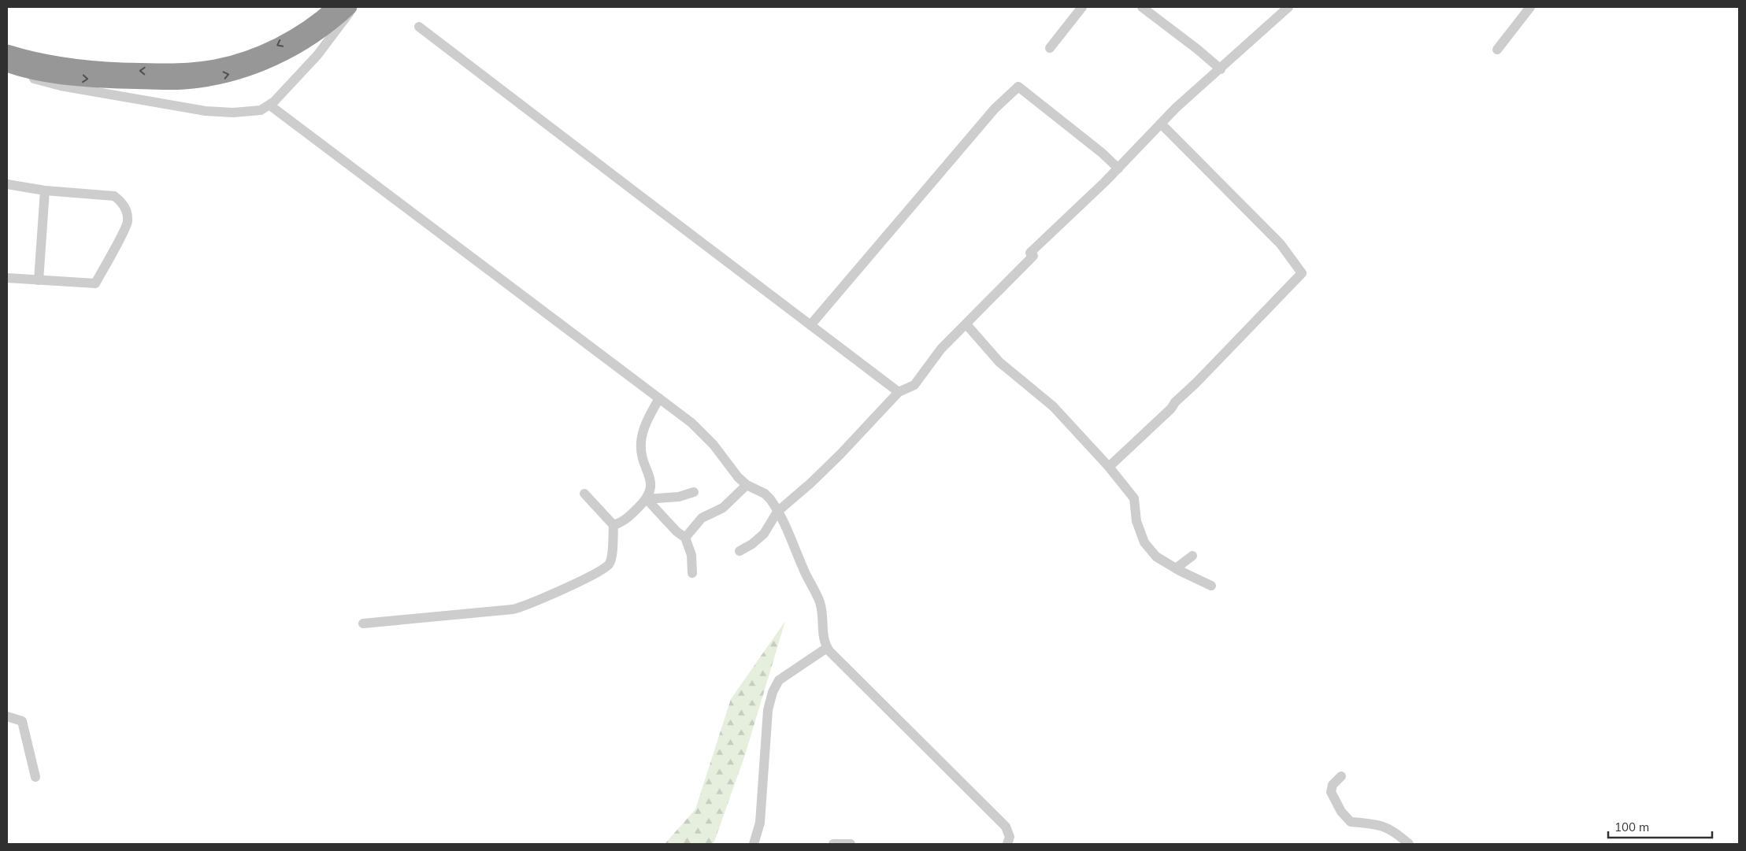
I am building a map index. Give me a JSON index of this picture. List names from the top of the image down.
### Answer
{
  "scale_bar": "100 m"
}
